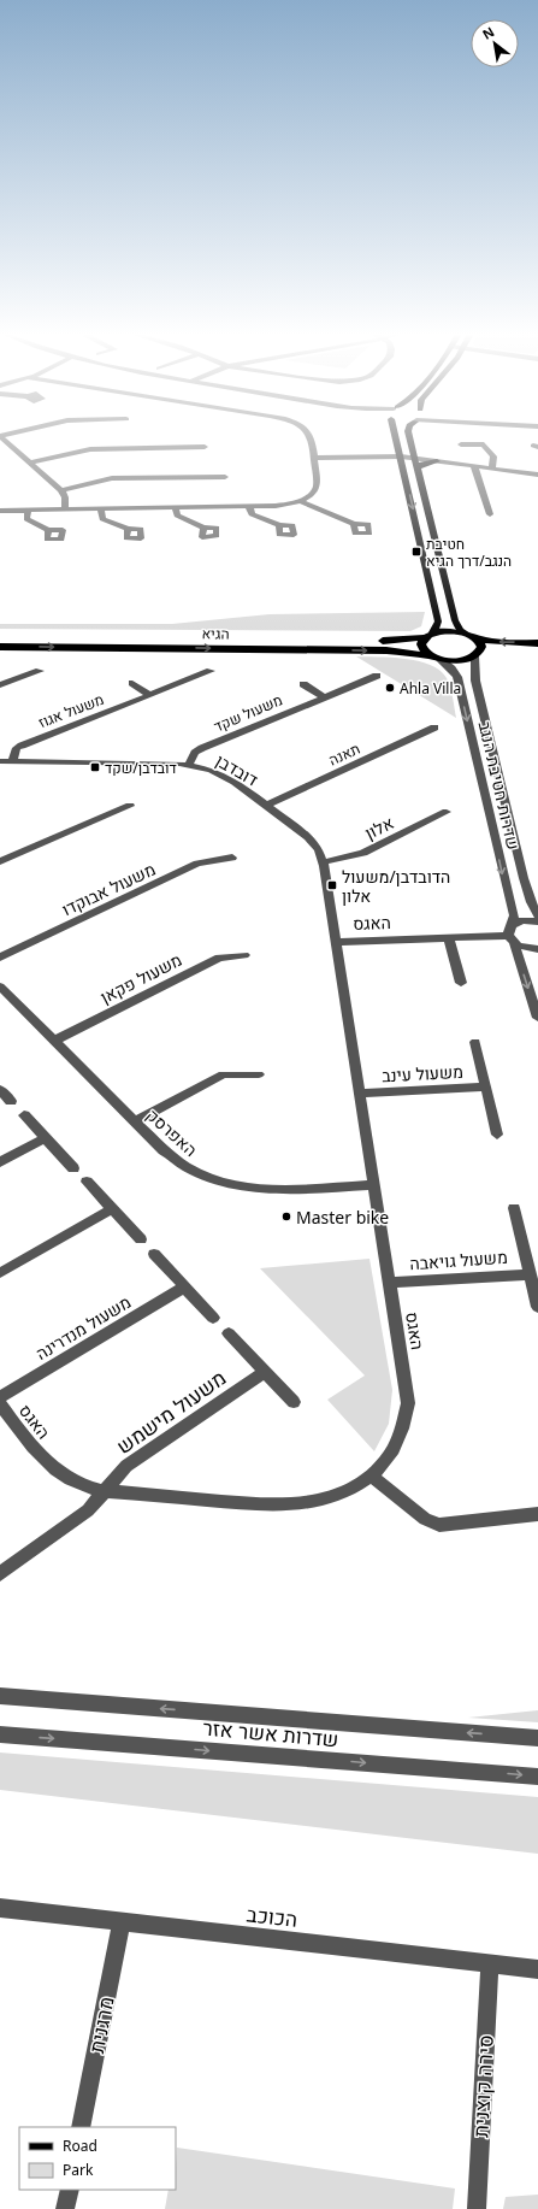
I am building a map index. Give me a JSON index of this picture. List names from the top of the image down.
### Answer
{
  "streets": {
    "highway": ["הגיא"],
    "street": [
      "משעול אגוז",
      "משעול שקד",
      "תאנה",
      "דובדבן",
      "שדרות חטיבת הנגב",
      "אלון",
      "משעול אבוקדו",
      "האגס",
      "משעול פקאן",
      "משעול עינב",
      "האפרסק",
      "משעול גויאבה",
      "משעול מנדרינה",
      "משעול מישמש",
      "שדרות אשר אזר",
      "הכוכב",
      "מרגנית",
      "סירה קוצנית"
    ]
  },
  "crossings": [
    ["הגיא", "שדרות חטיבת הנגב"],
    ["משעול אגוז", "דובדבן"],
    ["משעול שקד", "דובדבן"],
    ["תאנה", "דובדבן"],
    ["דובדבן", "אלון"],
    ["דובדבן", "האגס"],
    ["שדרות חטיבת הנגב", "האגס"],
    ["האגס", "משעול עינב"],
    ["האגס", "האפרסק"],
    ["האגס", "משעול גויאבה"],
    ["האגס", "משעול מישמש"],
    ["משעול פקאן", "האפרסק"],
    ["הכוכב", "מרגנית"],
    ["הכוכב", "סירה קוצנית"]
  ],
  "places": {
    "transit": ["חטיבת הנגב/דרך הגיא", "דובדבן/שקד", "הדובדבן/משעול אלון"],
    "other": ["Ahla Villa", "Master bike"]
  },
  "legend": ["Road", "Park"],
  "north": "top left"
}
